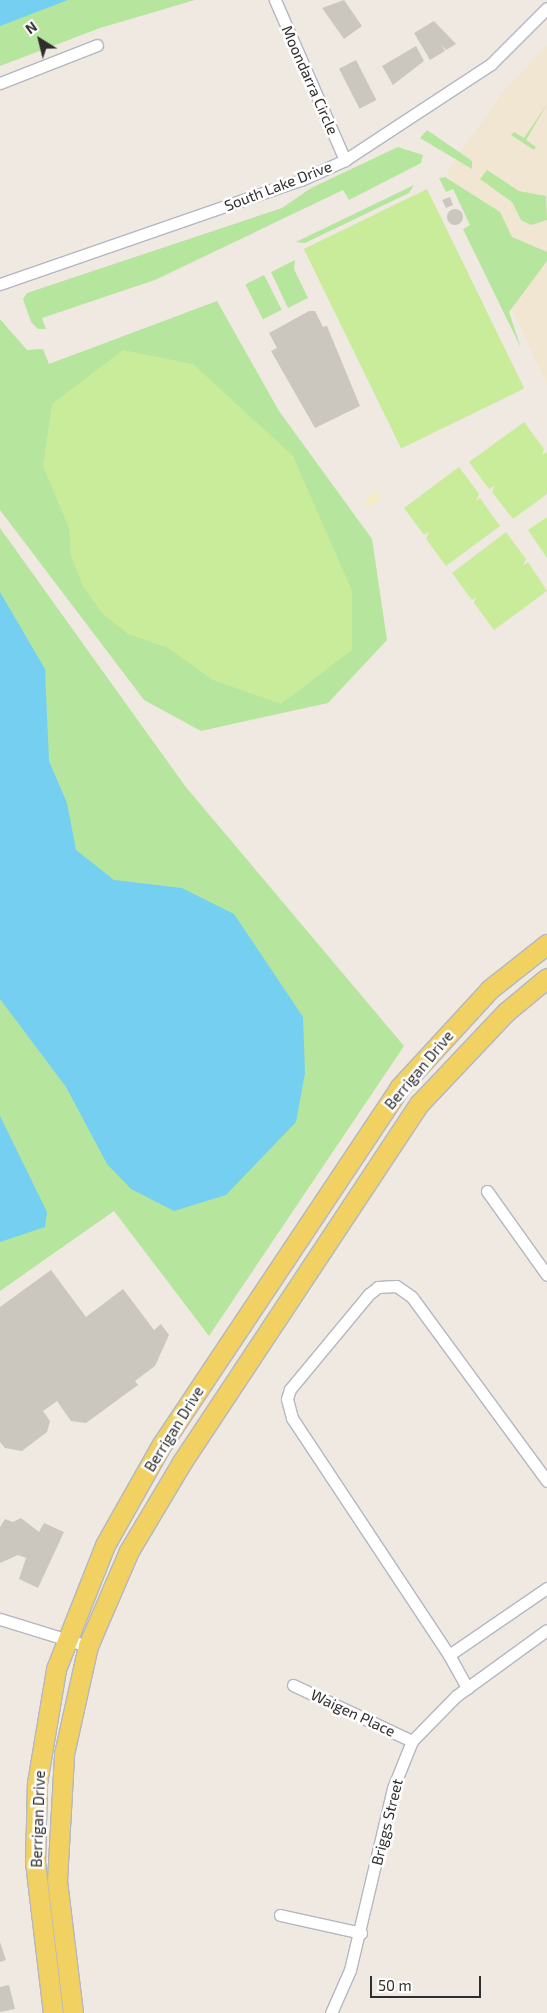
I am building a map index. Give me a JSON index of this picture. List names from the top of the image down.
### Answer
{
  "streets": {
    "main road": ["Berrigan Drive"],
    "street": [
      "Moondarra Circle",
      "South Lake Drive",
      "Waigen Place",
      "Briggs Street"
    ]
  },
  "crossings": [
    ["Moondarra Circle", "South Lake Drive"],
    ["Waigen Place", "Briggs Street"]
  ],
  "scale_bar": "50 m",
  "north": "top left"
}
